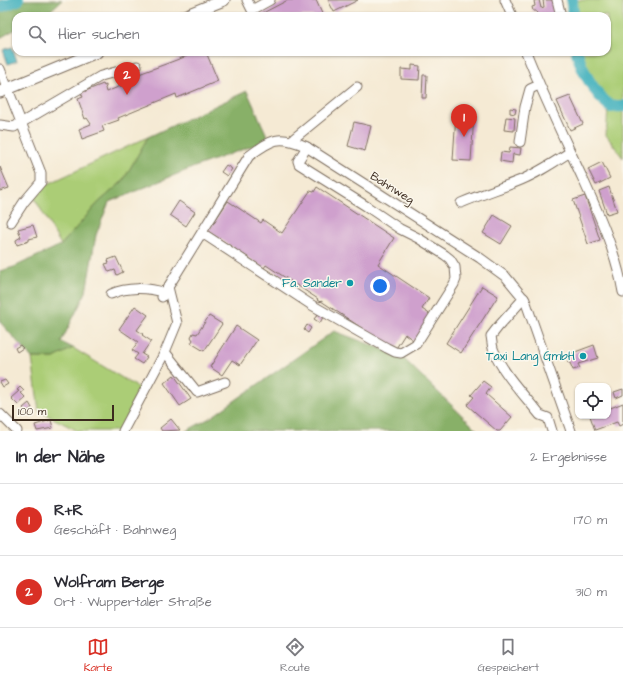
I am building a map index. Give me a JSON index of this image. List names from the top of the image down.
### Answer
{
  "streets": {
    "street": ["Bahnweg"]
  },
  "places": ["Fa. Sander", "Taxi Lang GmbH"],
  "scale_bar": "100 m",
  "page": {
    "search": "Hier suchen",
    "pins": ["2", "1"],
    "scale": "100 m",
    "heading": ["In der Nähe", "2 Ergebnisse"],
    "list": [
      {
        "mark": "1",
        "name": "R+R",
        "note": "Geschäft · Bahnweg",
        "value": "170 m"
      },
      {
        "mark": "2",
        "name": "Wolfram Berge",
        "note": "Ort · Wuppertaler Straße",
        "value": "310 m"
      }
    ],
    "nav": ["Karte", "Route", "Gespeichert"]
  }
}
